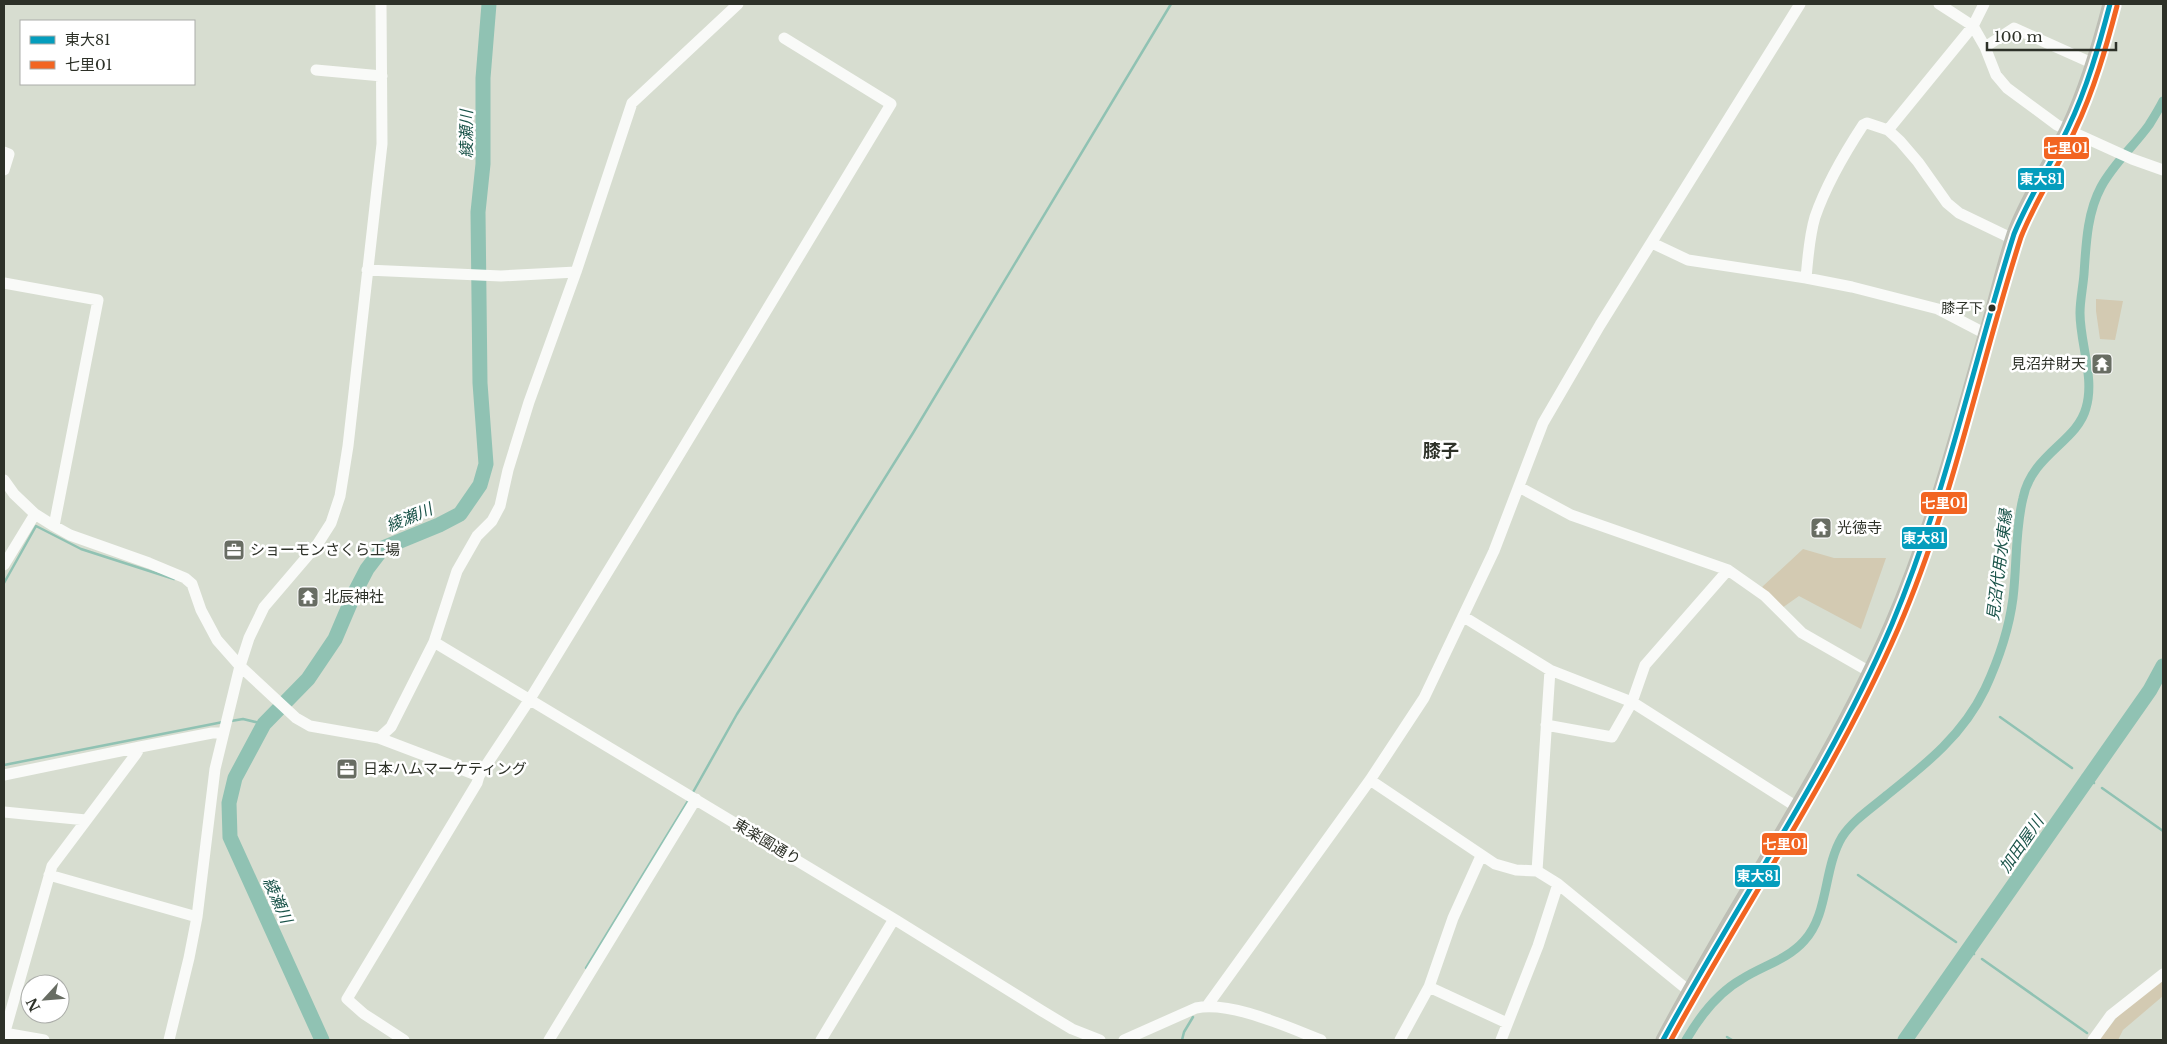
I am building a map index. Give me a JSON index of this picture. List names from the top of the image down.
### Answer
{
  "streets": {
    "street": ["東楽園通り"]
  },
  "districts": ["膝子"],
  "water": ["綾瀬川", "見沼代用水東縁", "加田屋川"],
  "places": {
    "other": ["膝子下"],
    "temple": ["見沼弁財天", "光徳寺", "北辰神社"],
    "office": ["ショーモンさくら工場", "日本ハムマーケティング"]
  },
  "lines": ["transit line 東大81", "transit line 七里01"],
  "legend": ["東大81", "七里01"],
  "scale_bar": "100 m",
  "north": "bottom left"
}
